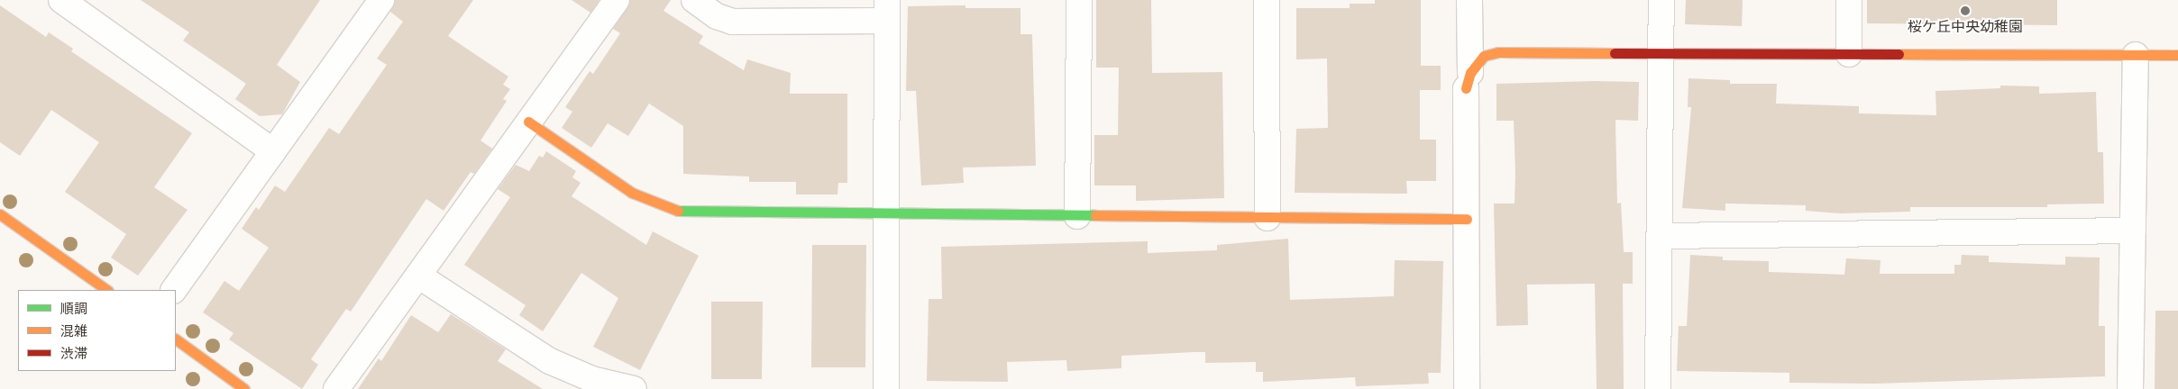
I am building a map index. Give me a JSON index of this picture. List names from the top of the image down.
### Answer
{
  "places": ["桜ケ丘中央幼稚園"],
  "legend": ["順調", "混雑", "渋滞"]
}
